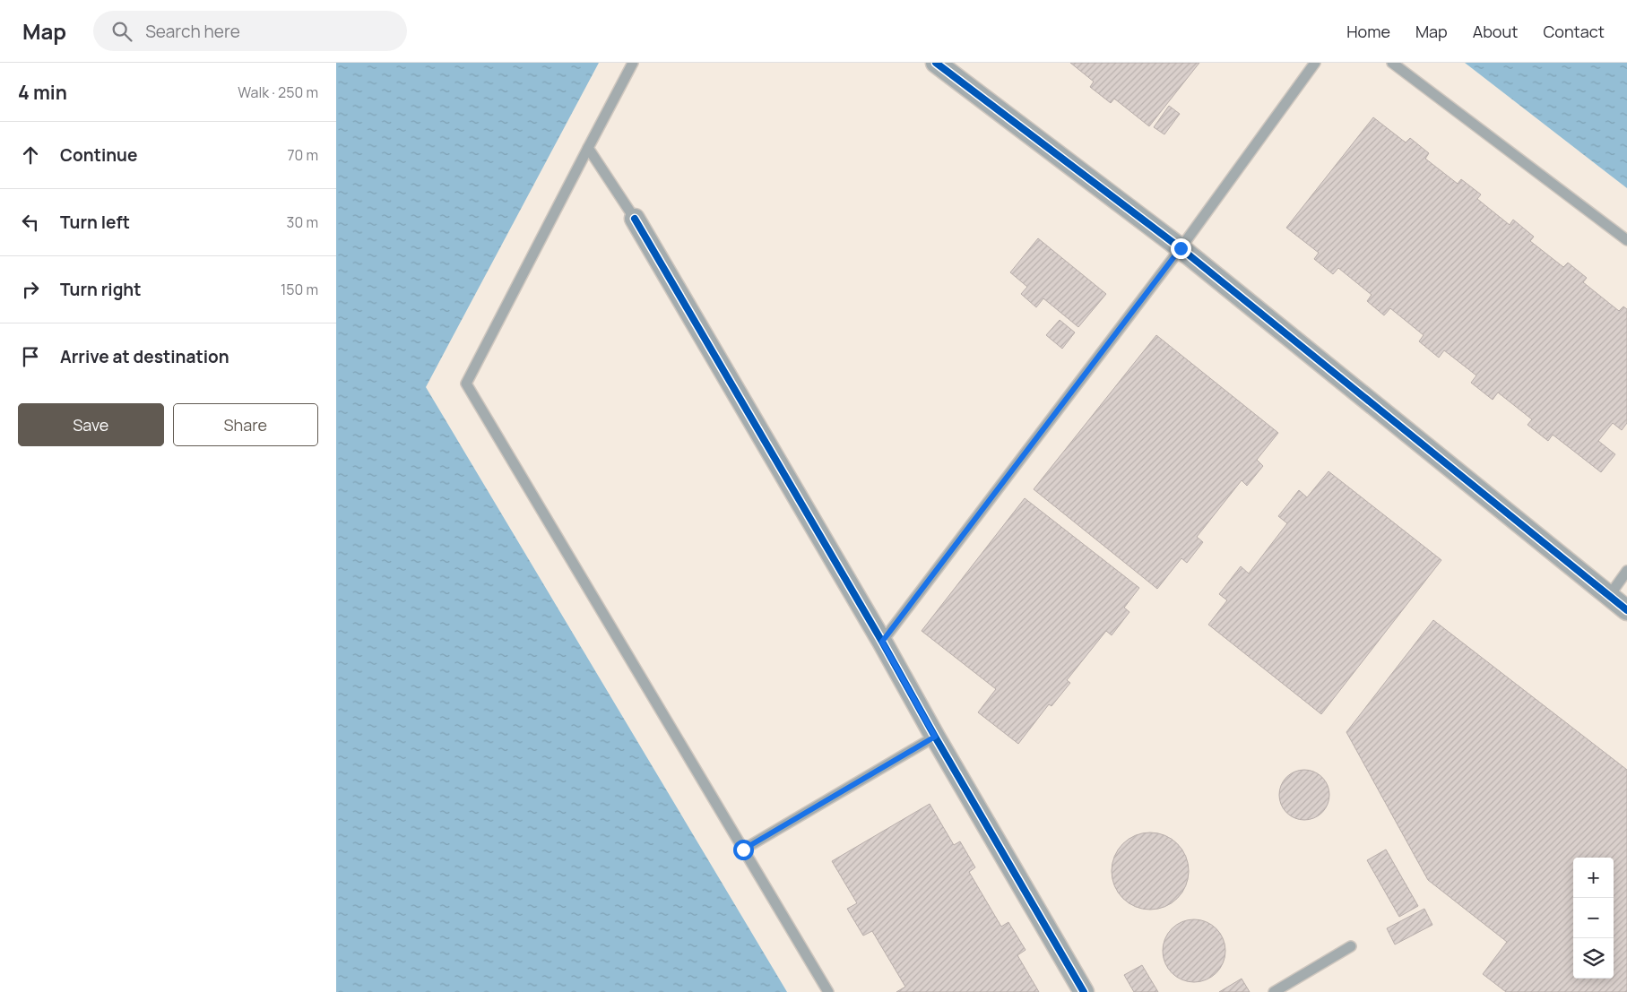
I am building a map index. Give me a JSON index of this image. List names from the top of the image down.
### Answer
{
  "page": {
    "header": "Map",
    "search": "Search here",
    "nav": [
      "Home",
      "Map",
      "About",
      "Contact"
    ],
    "heading": ["4 min", "Walk · 250 m"],
    "list": [
      ["Continue", "70 m"],
      ["Turn left", "30 m"],
      ["Turn right", "150 m"],
      "Arrive at destination"
    ],
    "buttons": ["Save", "Share"],
    "map_buttons": ["+", "−"]
  }
}
